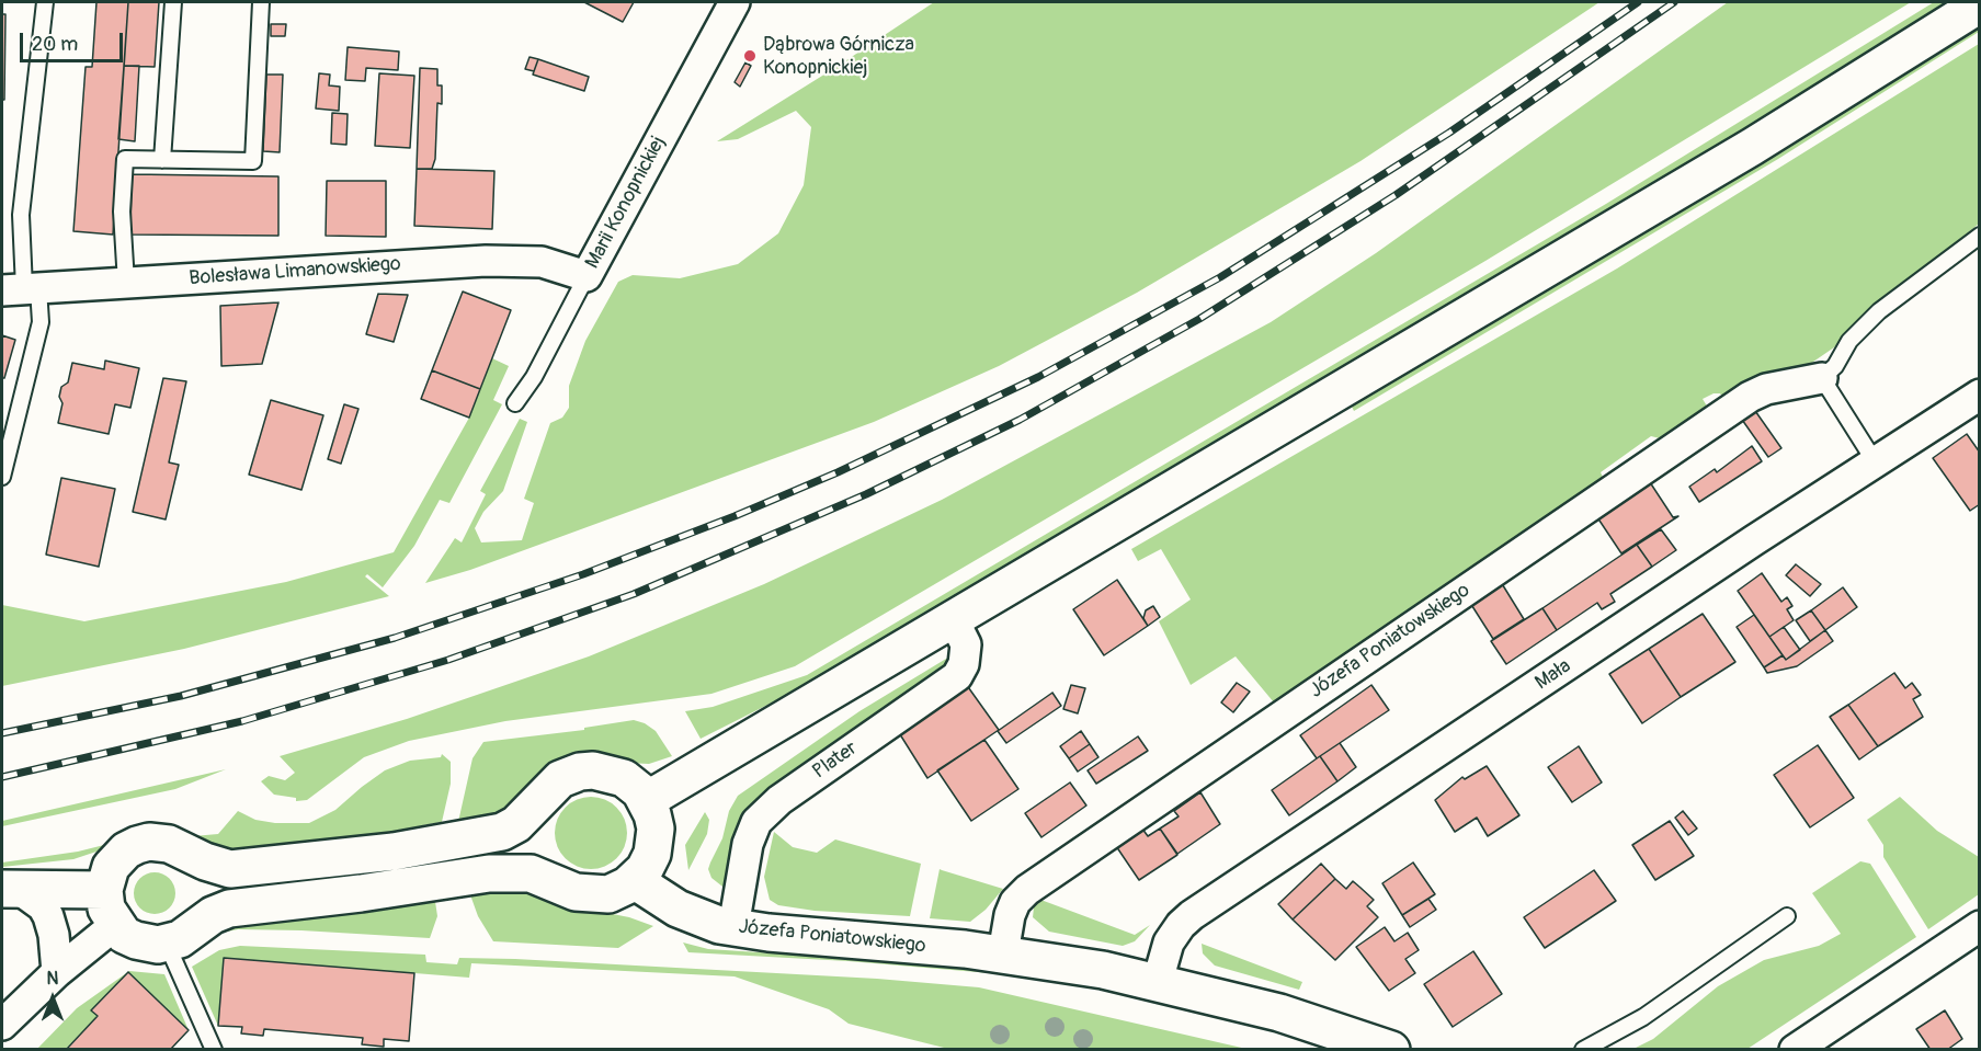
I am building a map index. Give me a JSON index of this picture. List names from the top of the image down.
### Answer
{
  "streets": {
    "street": [
      "Marii Konopnickiej",
      "Bolesława Limanowskiego",
      "Józefa Poniatowskiego",
      "Mała",
      "Plater"
    ]
  },
  "crossings": [
    ["Marii Konopnickiej", "Bolesława Limanowskiego"],
    ["Józefa Poniatowskiego", "Mała"],
    ["Józefa Poniatowskiego", "Plater"]
  ],
  "places": ["Dąbrowa Górnicza Konopnickiej"],
  "scale_bar": "20 m",
  "north": "top"
}
